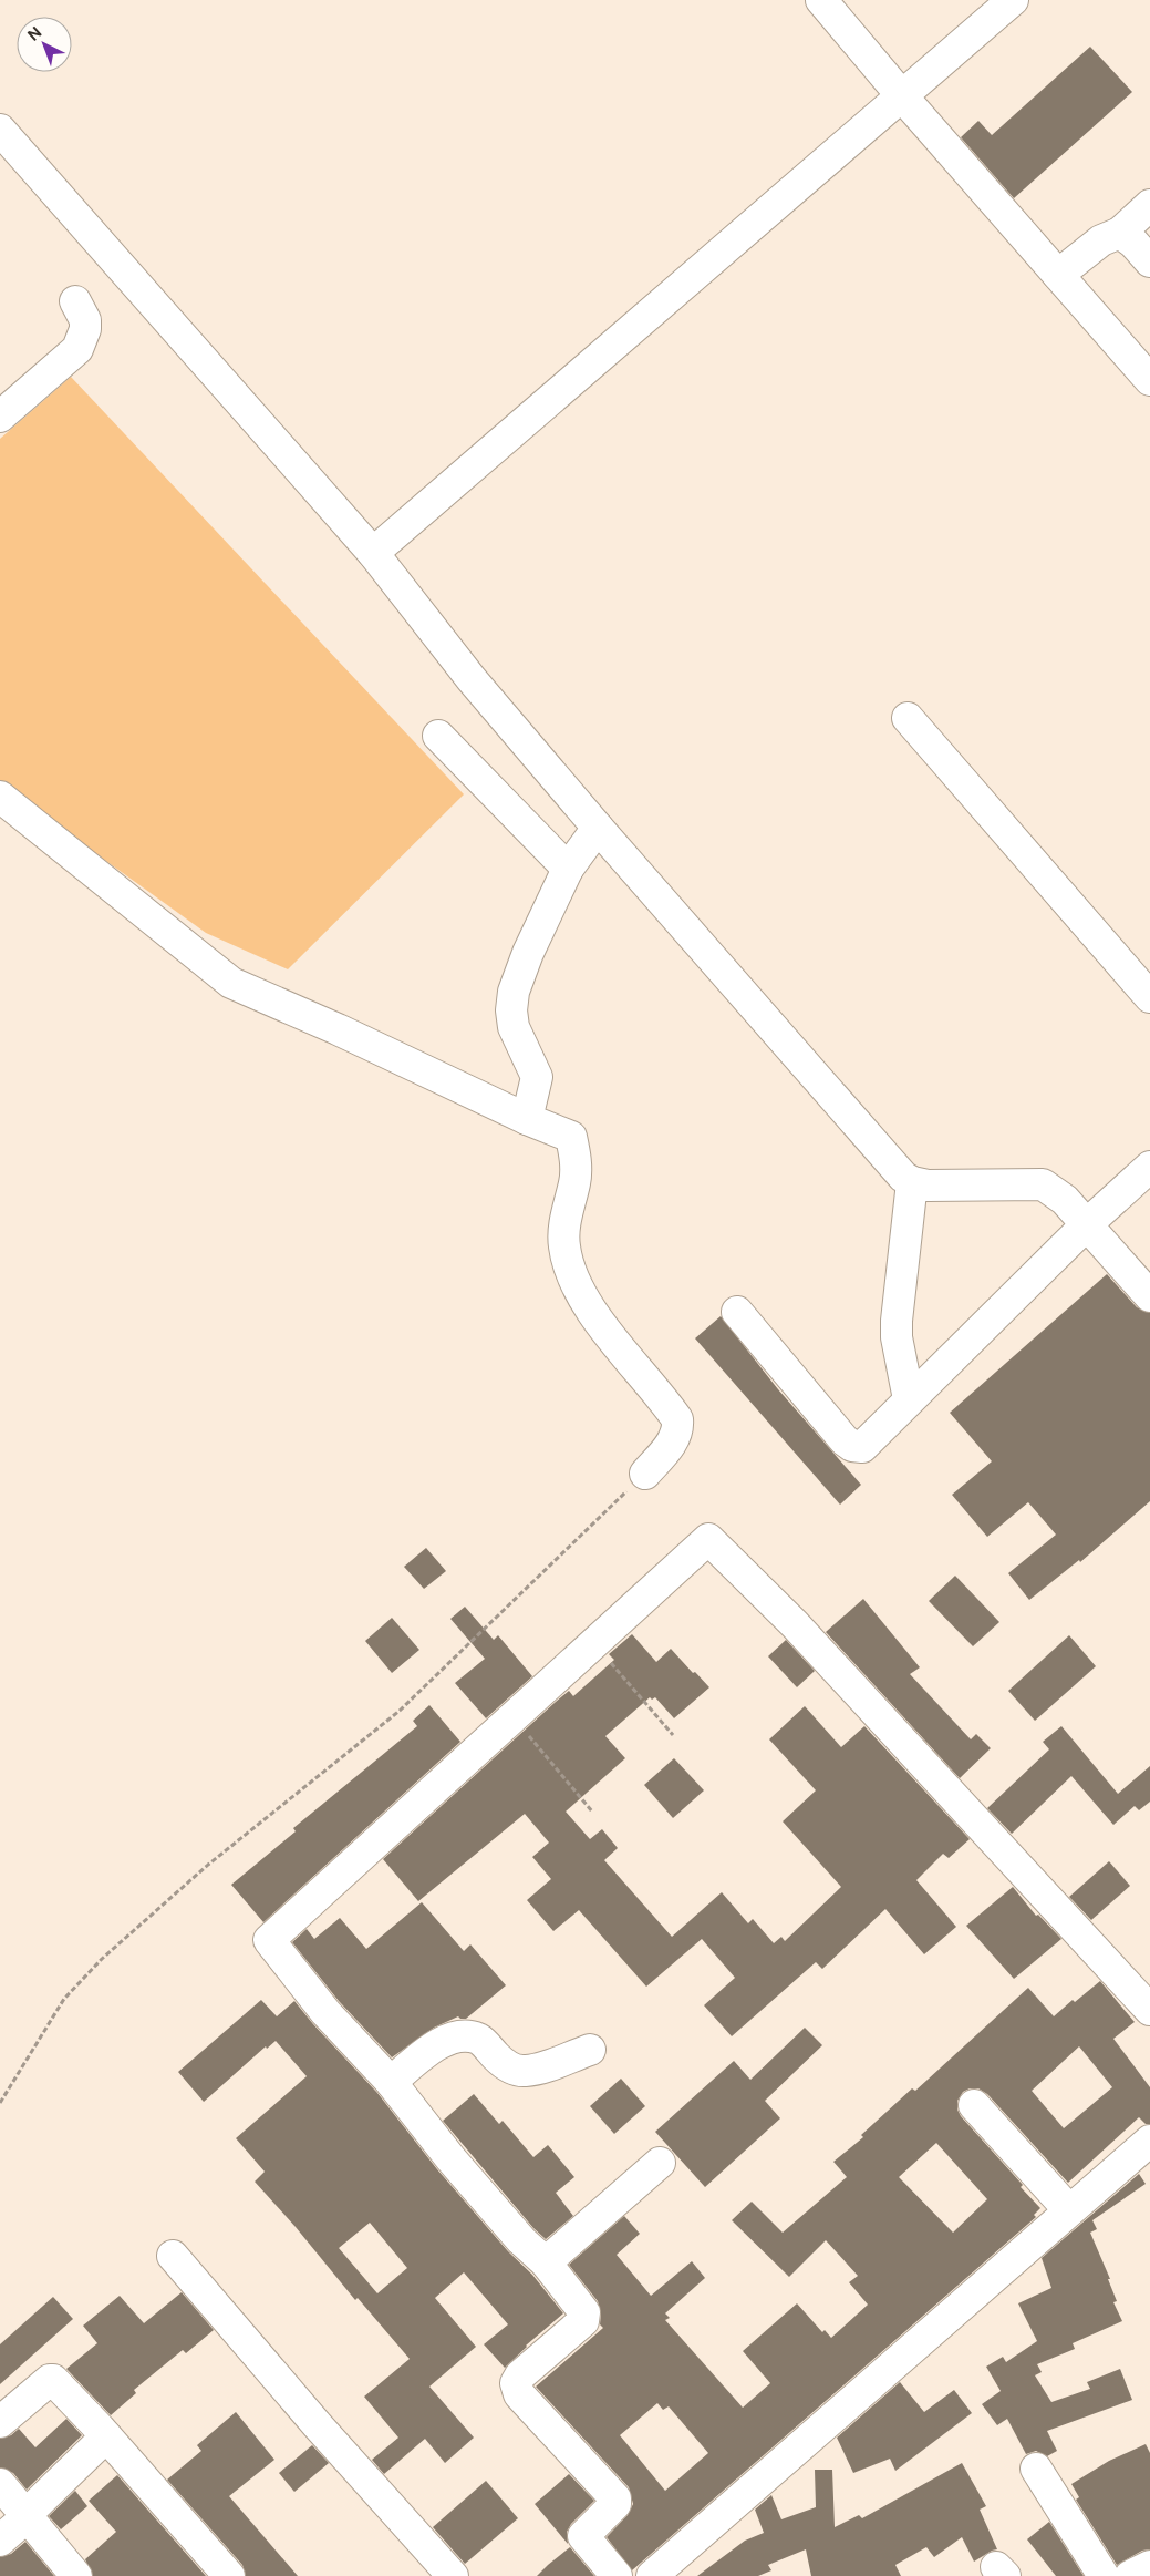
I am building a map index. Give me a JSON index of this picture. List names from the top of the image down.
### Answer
{
  "north": "top left"
}
